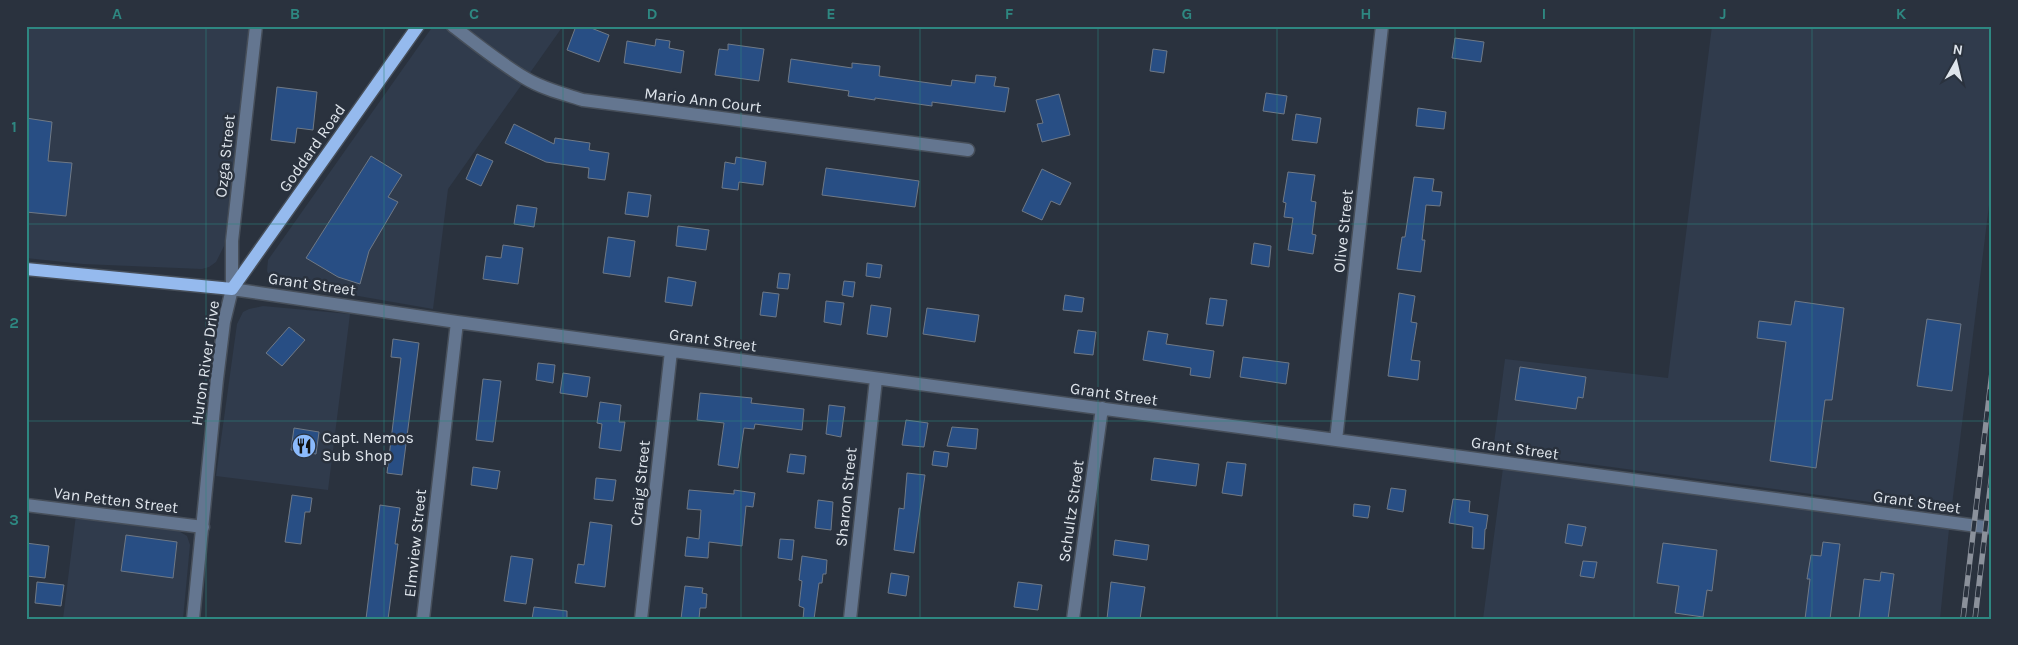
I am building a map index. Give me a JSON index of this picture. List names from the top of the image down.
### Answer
{
  "streets": {
    "main road": ["Goddard Road", "Huron River Drive"],
    "street": [
      "Mario Ann Court",
      "Ozga Street",
      "Olive Street",
      "Grant Street",
      "Craig Street",
      "Sharon Street",
      "Van Petten Street",
      "Schultz Street",
      "Elmview Street"
    ]
  },
  "crossings": [
    ["Goddard Road", "Ozga Street"],
    ["Goddard Road", "Grant Street"],
    ["Goddard Road", "Huron River Drive"],
    ["Ozga Street", "Grant Street"],
    ["Ozga Street", "Huron River Drive"],
    ["Olive Street", "Grant Street"],
    ["Grant Street", "Huron River Drive"],
    ["Grant Street", "Craig Street"],
    ["Grant Street", "Sharon Street"],
    ["Grant Street", "Schultz Street"],
    ["Grant Street", "Elmview Street"],
    ["Huron River Drive", "Van Petten Street"]
  ],
  "places": {
    "restaurant": ["Capt. Nemos Sub Shop"]
  },
  "north": "top",
  "grid": {
    "columns": [
      "A",
      "B",
      "C",
      "D",
      "E",
      "F",
      "G",
      "H",
      "I",
      "J",
      "K"
    ],
    "rows": ["1", "2", "3"]
  }
}
